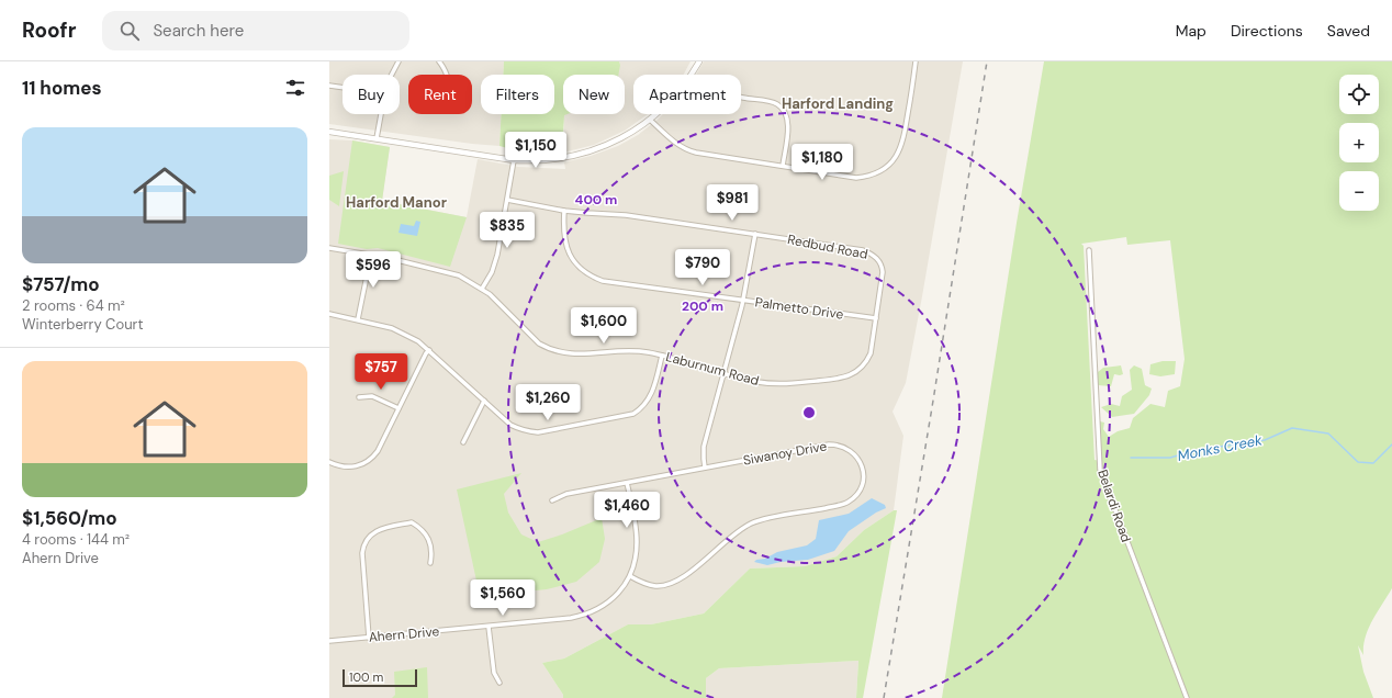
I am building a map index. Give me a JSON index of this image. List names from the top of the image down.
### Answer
{
  "streets": {
    "street": [
      "Redbud Road",
      "Palmetto Drive",
      "Laburnum Road",
      "Siwanoy Drive",
      "Belardi Road",
      "Ahern Drive"
    ]
  },
  "crossings": [
    ["Redbud Road", "Palmetto Drive"],
    ["Redbud Road", "Laburnum Road"],
    ["Palmetto Drive", "Laburnum Road"],
    ["Siwanoy Drive", "Ahern Drive"]
  ],
  "districts": ["Harford Landing", "Harford Manor"],
  "water": ["Monks Creek"],
  "scale_bar": "100 m",
  "page": {
    "header": "Roofr",
    "search": "Search here",
    "nav": ["Map", "Directions", "Saved"],
    "heading": "11 homes",
    "map_buttons": ["+", "−"],
    "chip": [
      "Buy",
      "Rent",
      "Filters",
      "New",
      "Apartment"
    ],
    "list": [
      {
        "name": "$757/mo",
        "note": "2 rooms · 64 m² · Winterberry Court"
      },
      {
        "name": "$1,560/mo",
        "note": "4 rooms · 144 m² · Ahern Drive"
      }
    ],
    "price": [
      "$1,150",
      "$1,180",
      "$981",
      "$835",
      "$790",
      "$596",
      "$1,600",
      "$757",
      "$1,260",
      "$1,460",
      "$1,560"
    ],
    "scale": "100 m"
  },
  "rings": ["400 m", "200 m"]
}
